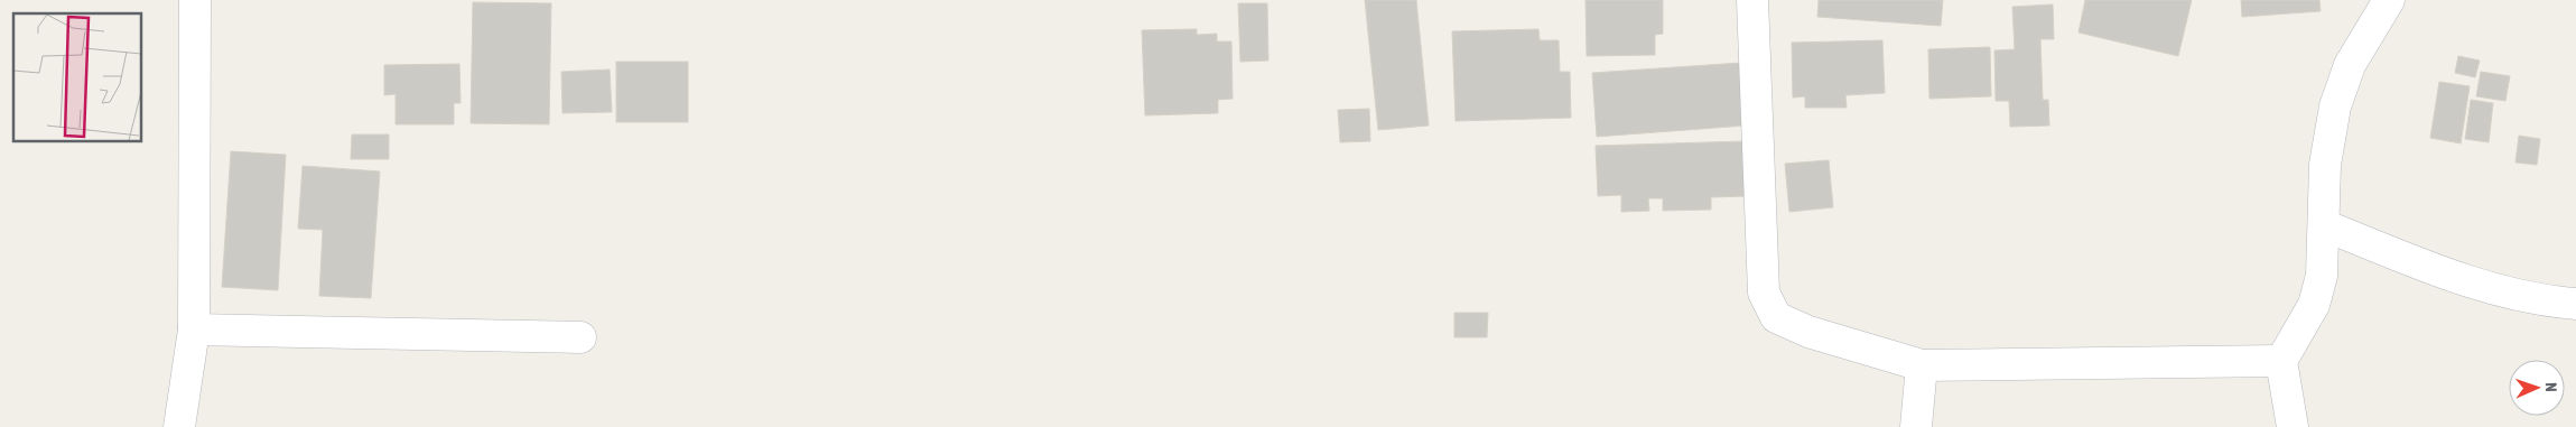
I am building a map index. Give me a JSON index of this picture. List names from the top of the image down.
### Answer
{
  "north": "right"
}
